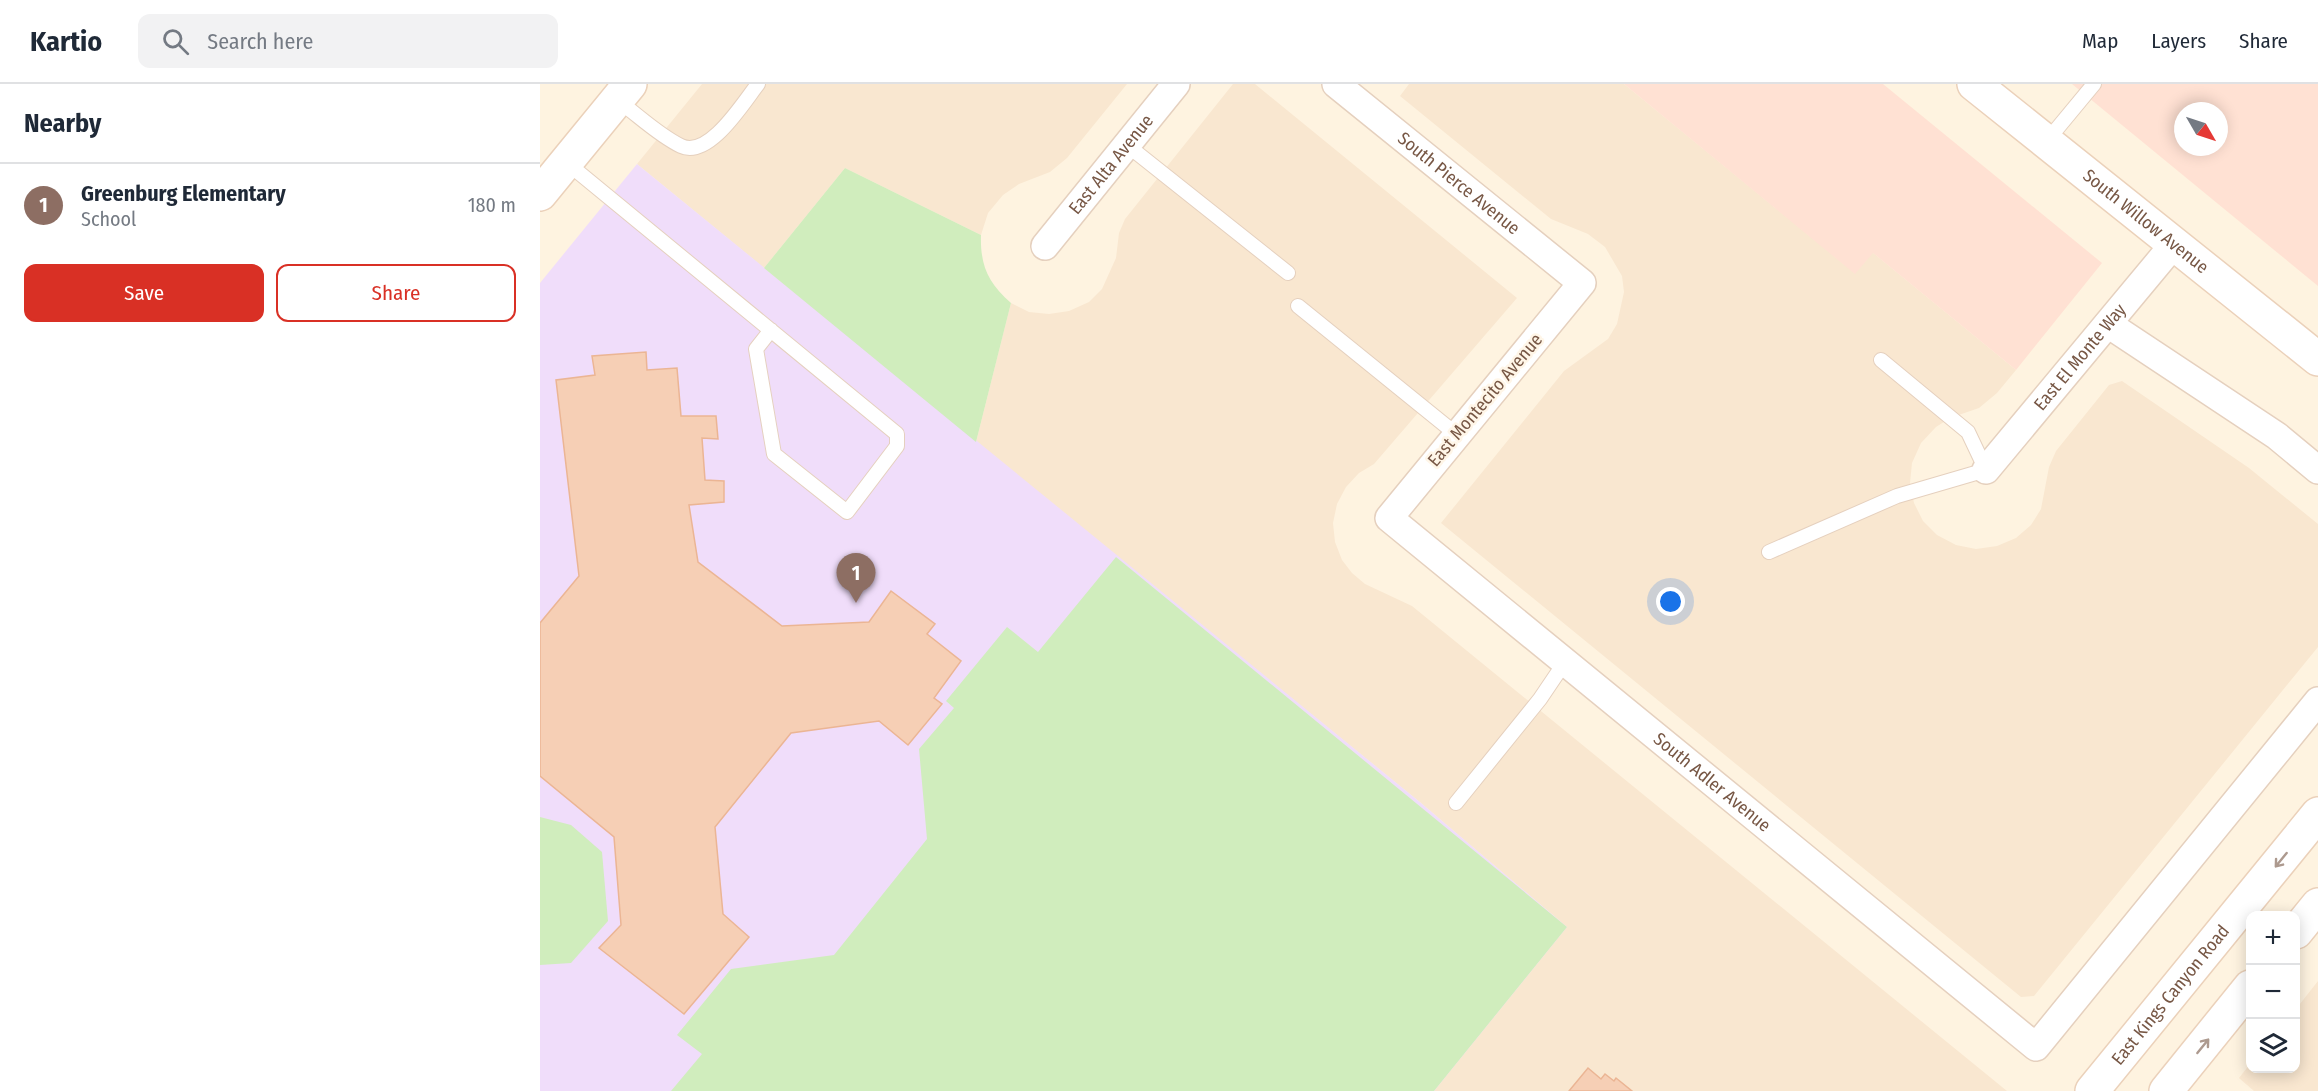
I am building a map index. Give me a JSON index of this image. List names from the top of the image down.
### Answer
{
  "streets": {
    "street": [
      "East Alta Avenue",
      "South Pierce Avenue",
      "South Willow Avenue",
      "East El Monte Way",
      "East Montecito Avenue",
      "South Adler Avenue",
      "East Kings Canyon Road"
    ]
  },
  "crossings": [
    ["South Pierce Avenue", "East Montecito Avenue"],
    ["South Willow Avenue", "East El Monte Way"],
    ["East Montecito Avenue", "South Adler Avenue"]
  ],
  "north": "bottom right",
  "page": {
    "header": "Kartio",
    "search": "Search here",
    "nav": ["Map", "Layers", "Share"],
    "heading": "Nearby",
    "list": [
      {
        "mark": "1",
        "name": "Greenburg Elementary",
        "note": "School",
        "value": "180 m"
      }
    ],
    "buttons": ["Save", "Share"],
    "pins": "1",
    "map_buttons": ["+", "−"]
  }
}
